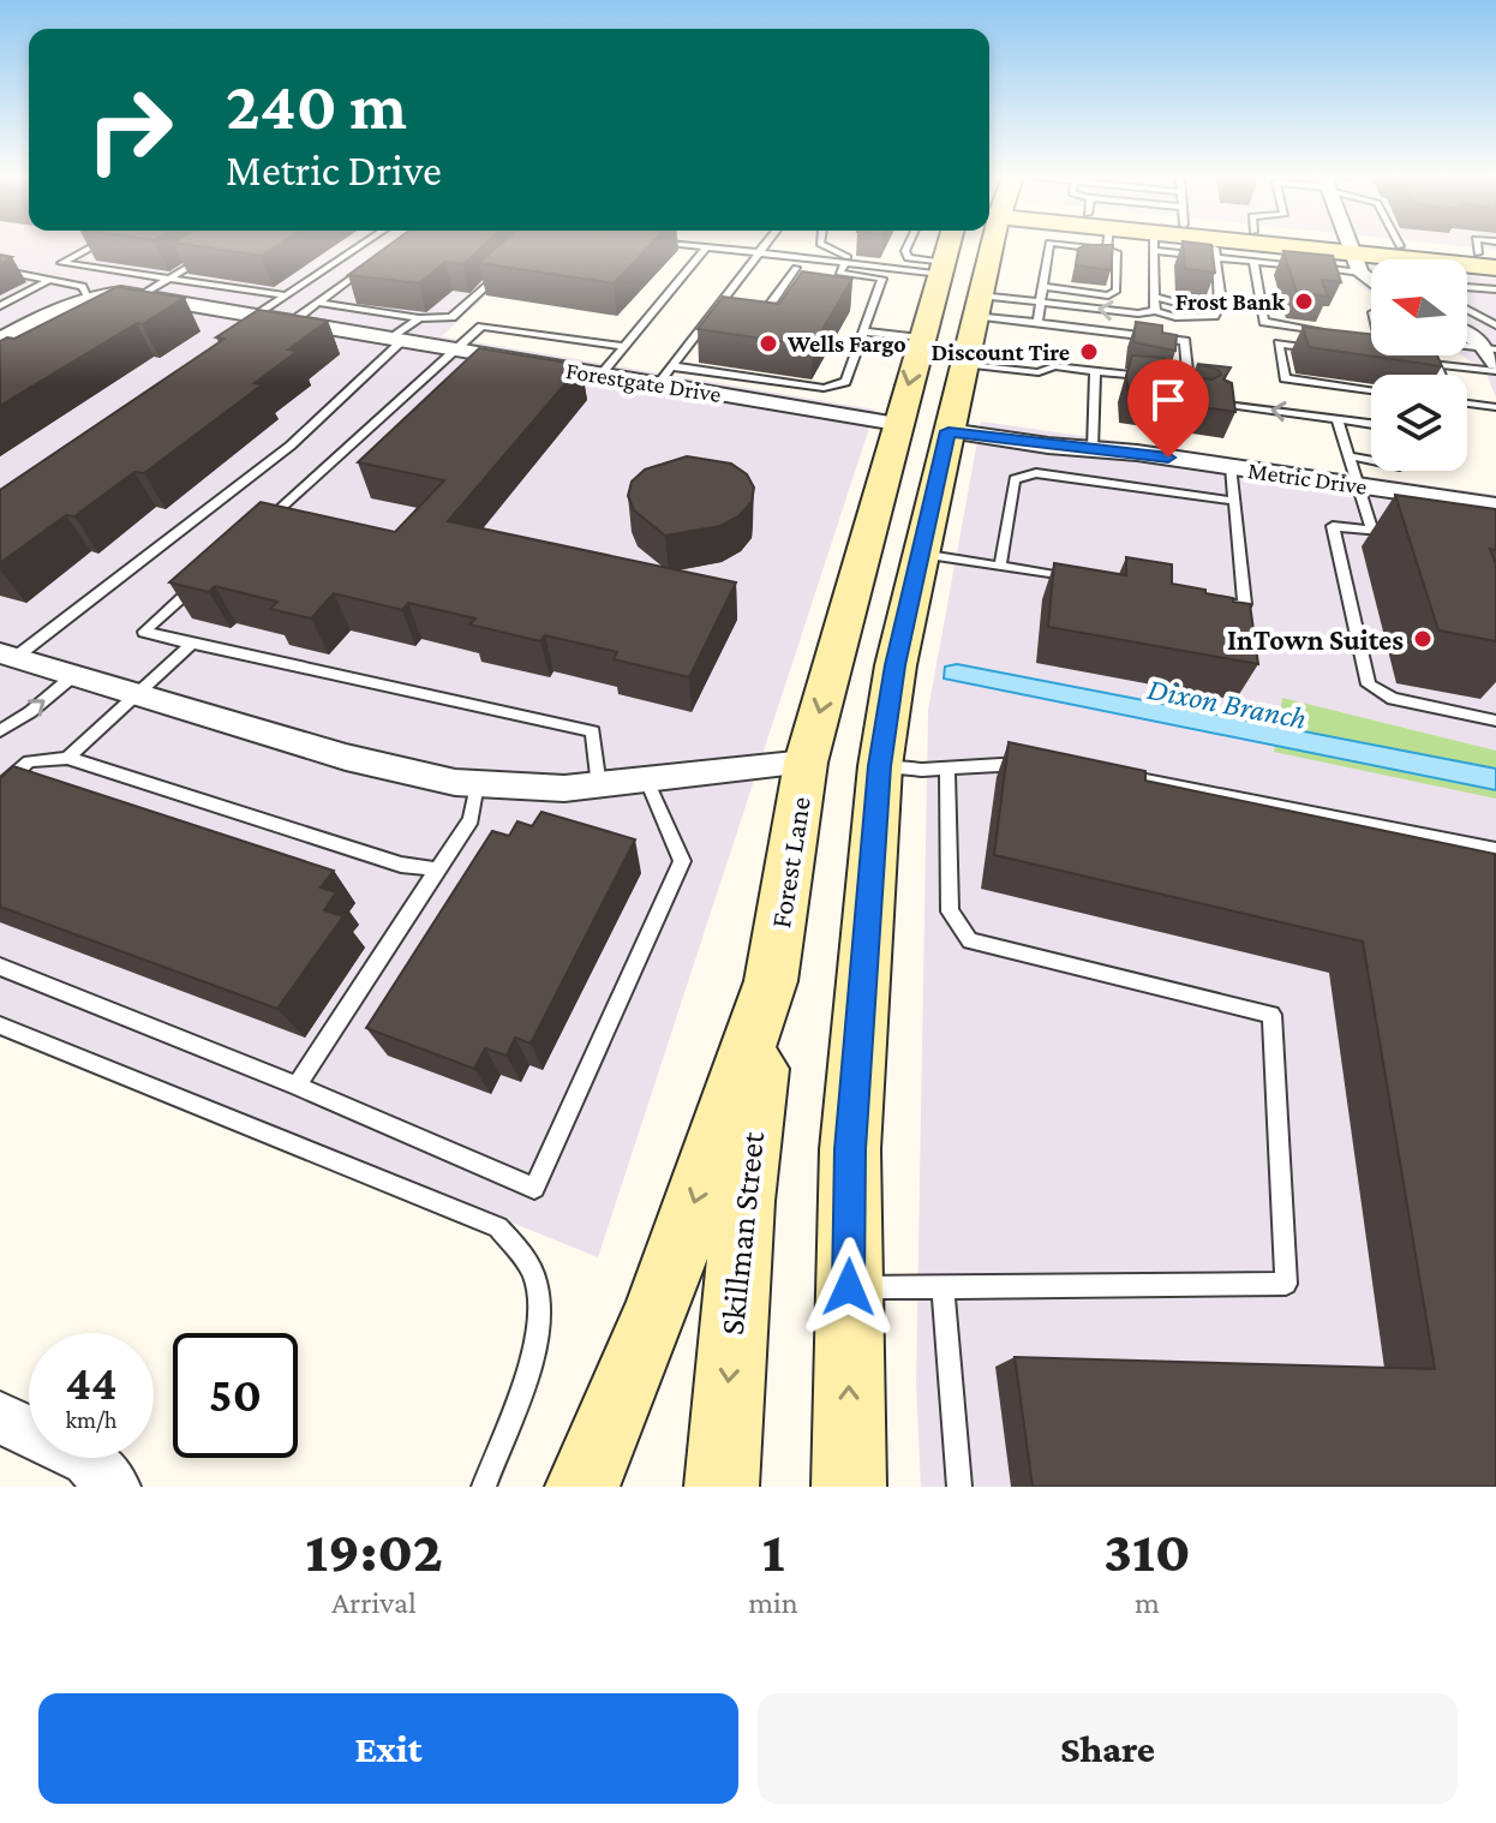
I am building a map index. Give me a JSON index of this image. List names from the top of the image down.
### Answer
{
  "streets": {
    "main road": ["Forest Lane", "Skillman Street"],
    "street": ["Forestgate Drive", "Metric Drive"]
  },
  "crossings": [
    ["Forestgate Drive", "Forest Lane"],
    ["Forest Lane", "Skillman Street"]
  ],
  "water": ["Dixon Branch"],
  "places": [
    "Frost Bank",
    "Wells Fargo",
    "Discount Tire",
    "InTown Suites"
  ],
  "north": "left",
  "page": {
    "turn": ["240 m", "Metric Drive"],
    "speed": "44 km/h",
    "limit": "50",
    "eta": [
      "19:02",
      "Arrival",
      "1",
      "min",
      "310",
      "m"
    ],
    "buttons": ["Exit", "Share"]
  }
}
